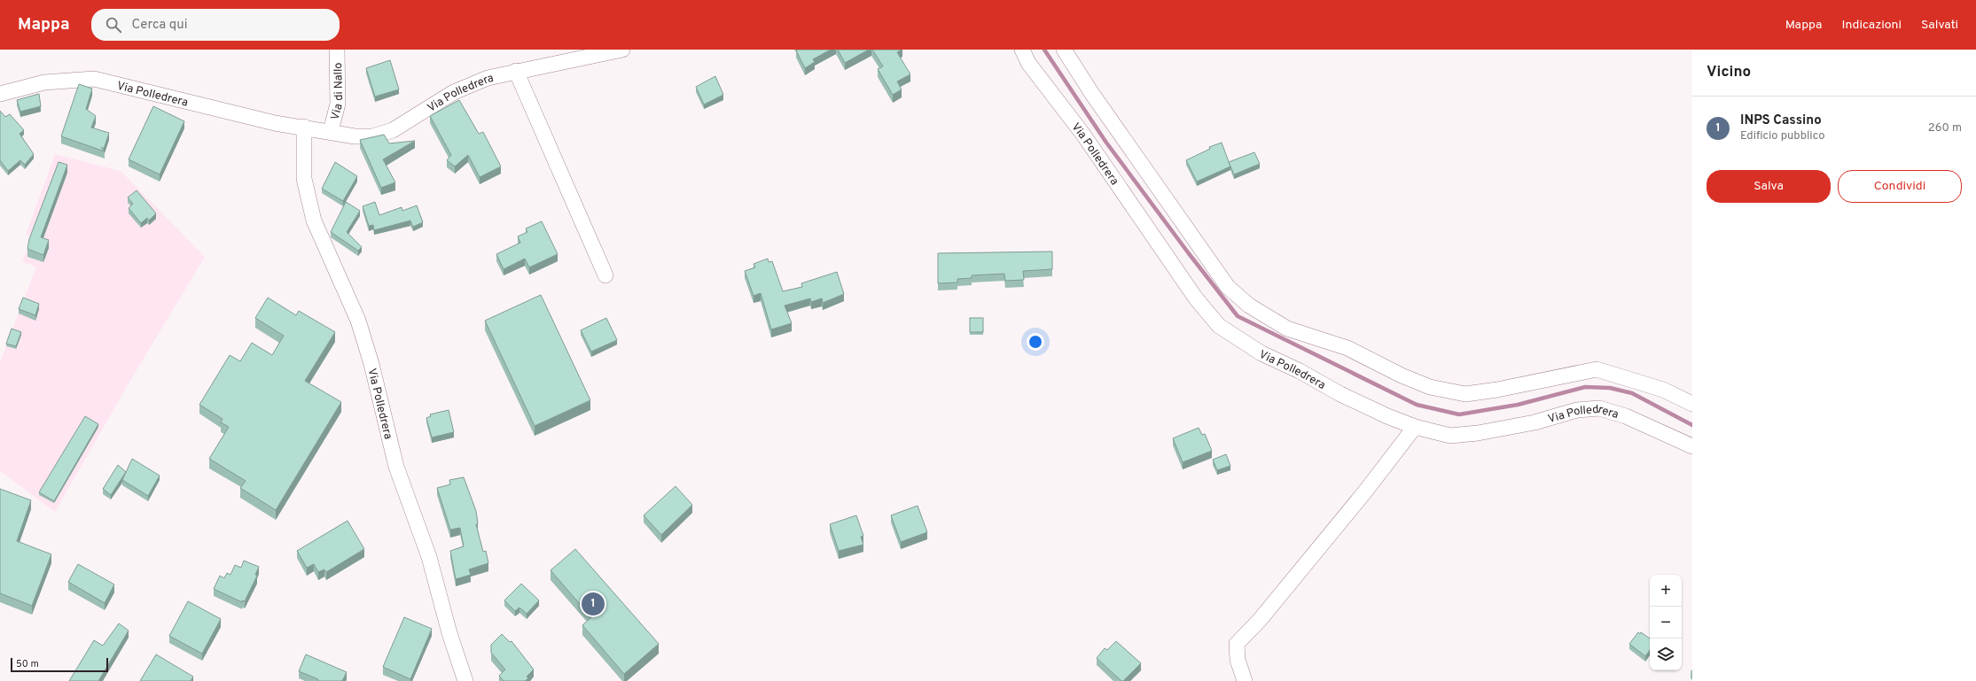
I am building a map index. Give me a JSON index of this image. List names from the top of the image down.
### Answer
{
  "streets": {
    "street": ["Via di Nallo", "Via Polledrera"]
  },
  "crossings": [
    ["Via di Nallo", "Via Polledrera"]
  ],
  "scale_bar": "50 m",
  "page": {
    "header": "Mappa",
    "search": "Cerca qui",
    "nav": ["Mappa", "Indicazioni", "Salvati"],
    "heading": "Vicino",
    "list": [
      {
        "mark": "1",
        "name": "INPS Cassino",
        "note": "Edificio pubblico",
        "value": "260 m"
      }
    ],
    "buttons": ["Salva", "Condividi"],
    "map_buttons": ["+", "−"],
    "pins": "1",
    "scale": "50 m"
  }
}
